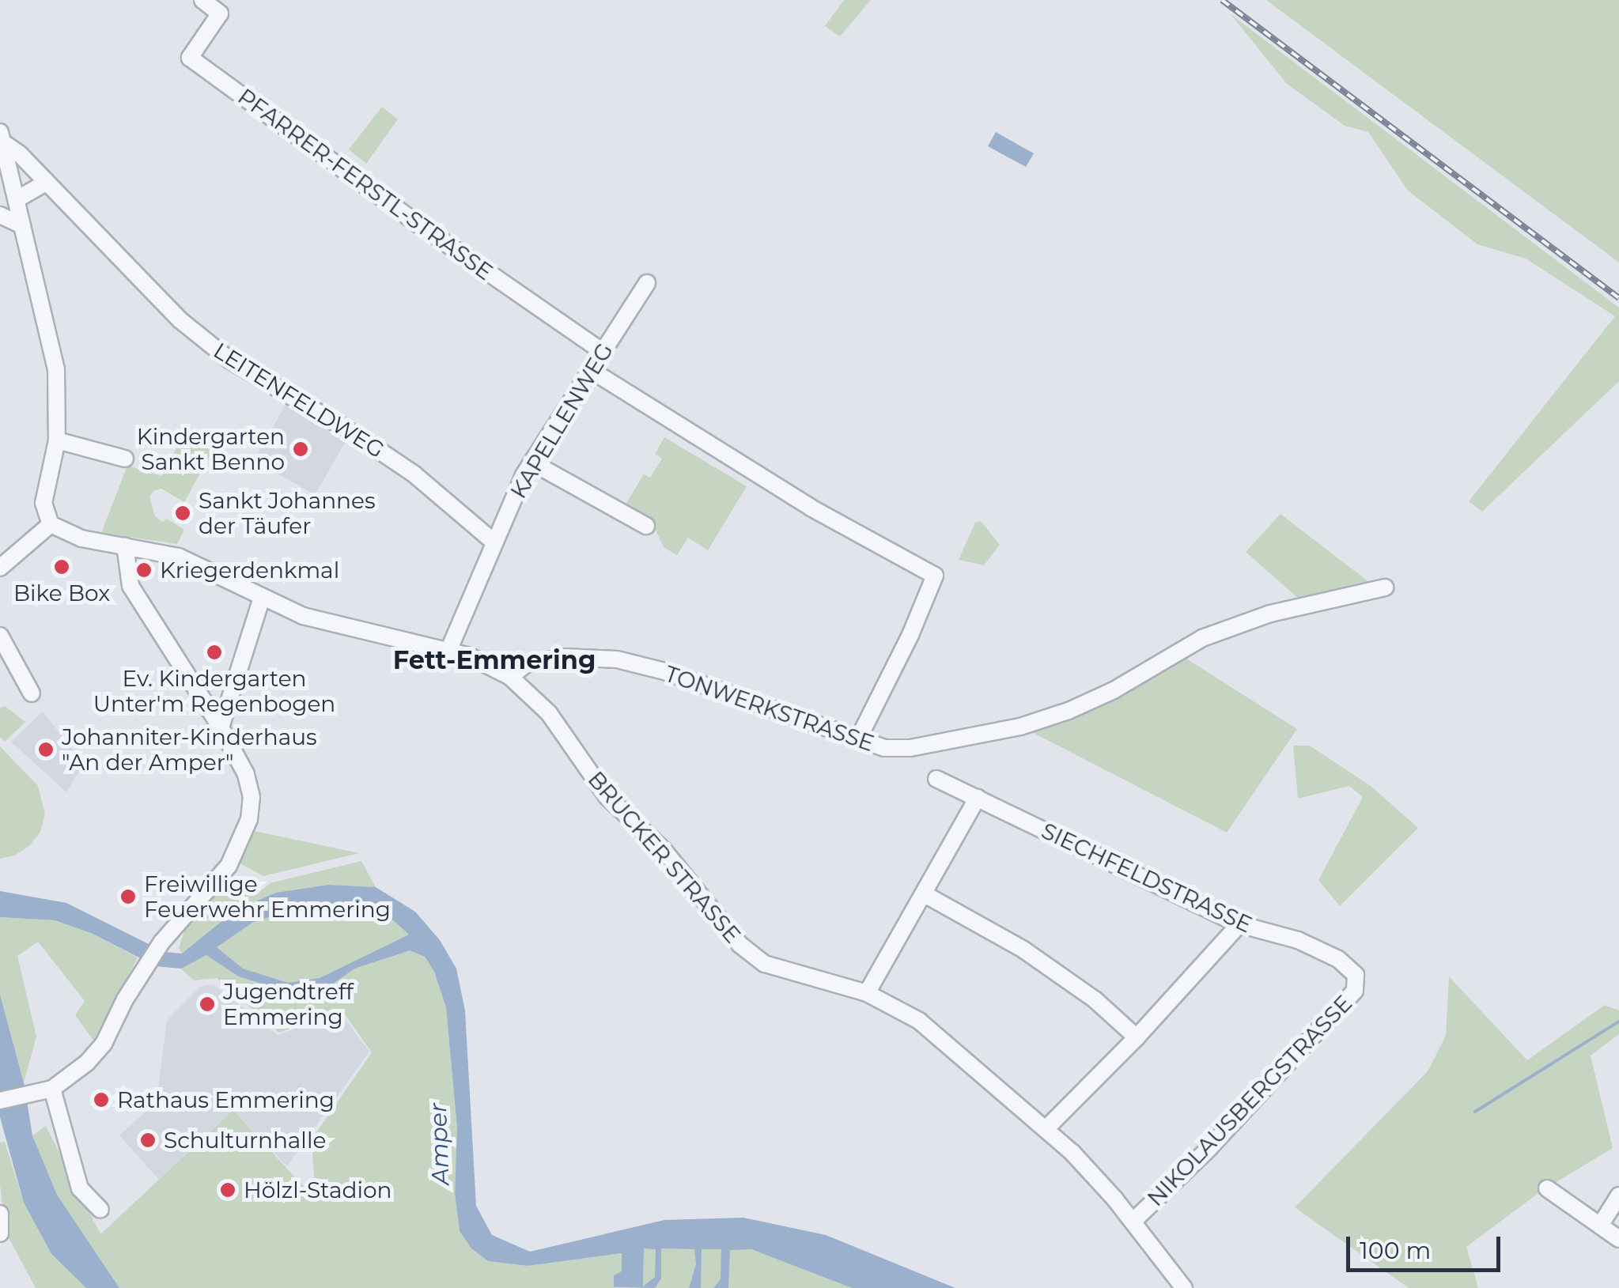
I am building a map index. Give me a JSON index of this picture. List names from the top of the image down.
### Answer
{
  "streets": {
    "street": [
      "PFARRER-FERSTL-STRASSE",
      "LEITENFELDWEG",
      "KAPELLENWEG",
      "TONWERKSTRASSE",
      "BRUCKER STRASSE",
      "SIECHFELDSTRASSE",
      "NIKOLAUSBERGSTRASSE"
    ]
  },
  "crossings": [
    ["PFARRER-FERSTL-STRASSE", "KAPELLENWEG"],
    ["LEITENFELDWEG", "KAPELLENWEG"],
    ["KAPELLENWEG", "BRUCKER STRASSE"],
    ["TONWERKSTRASSE", "BRUCKER STRASSE"],
    ["BRUCKER STRASSE", "NIKOLAUSBERGSTRASSE"],
    ["SIECHFELDSTRASSE", "NIKOLAUSBERGSTRASSE"]
  ],
  "districts": ["Fett-Emmering"],
  "water": ["Amper"],
  "places": [
    "Kindergarten Sankt Benno",
    "Sankt Johannes der Täufer",
    "Bike Box",
    "Kriegerdenkmal",
    "Ev. Kindergarten Unter'm Regenbogen",
    "Johanniter-Kinderhaus \"An der Amper\"",
    "Freiwillige Feuerwehr Emmering",
    "Jugendtreff Emmering",
    "Rathaus Emmering",
    "Schulturnhalle",
    "Hölzl-Stadion"
  ],
  "scale_bar": "100 m"
}
